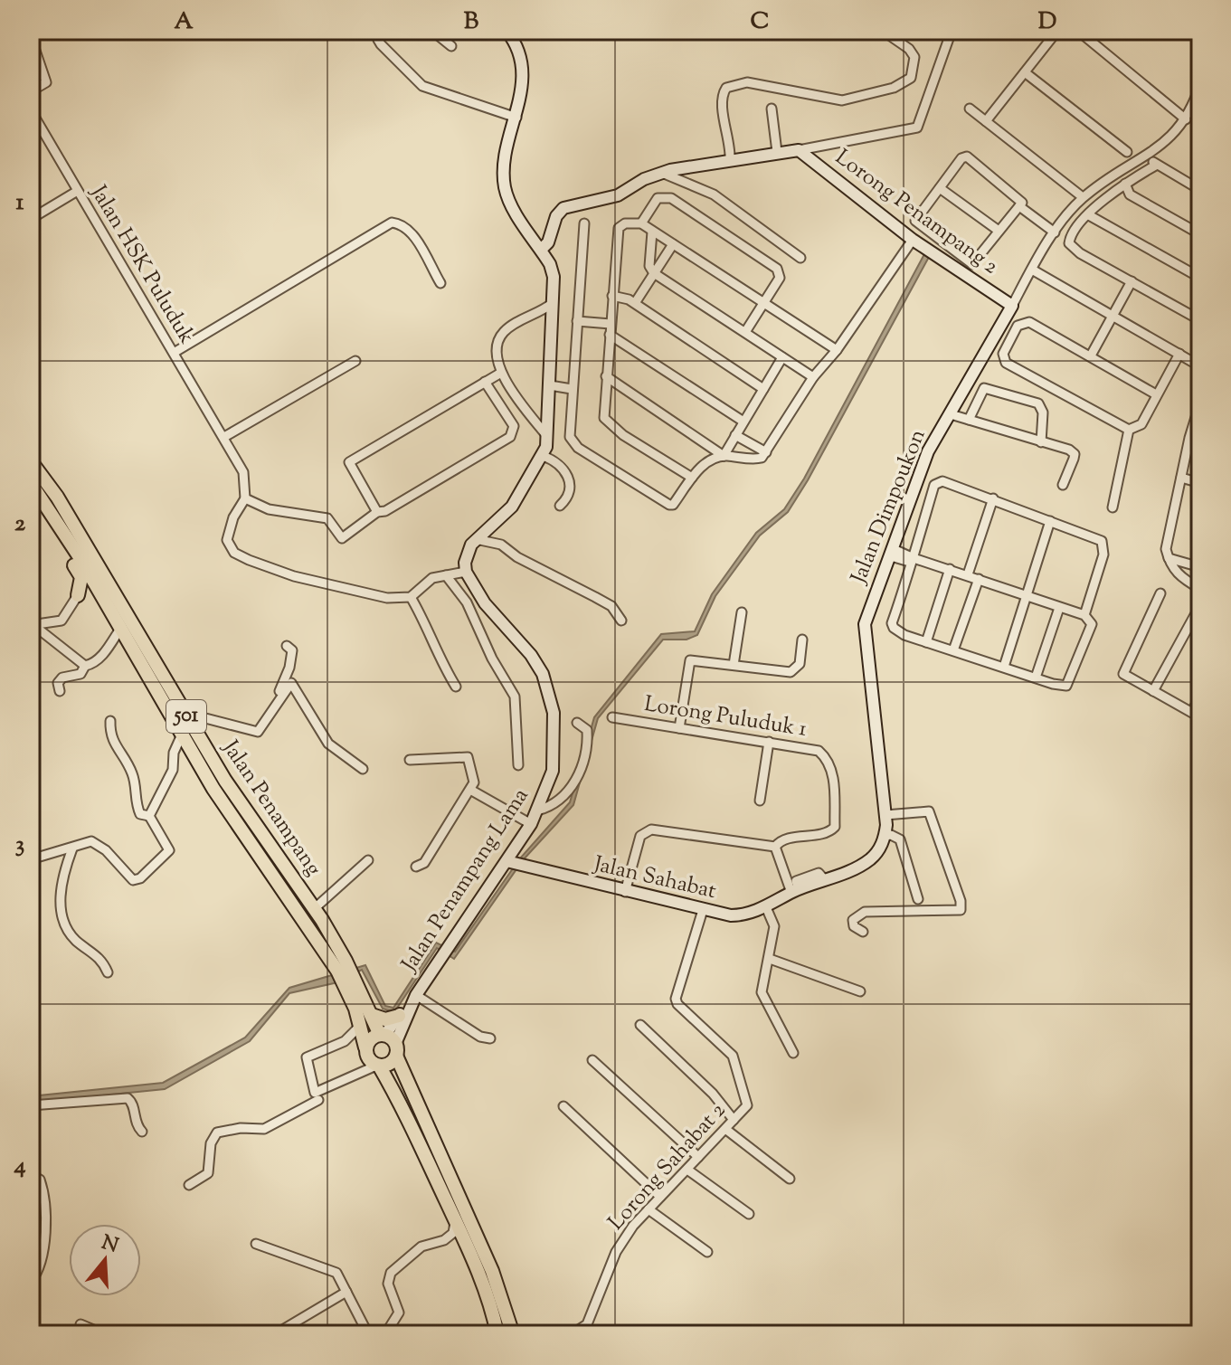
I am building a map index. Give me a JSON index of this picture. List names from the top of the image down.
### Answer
{
  "streets": {
    "main road": ["501", "Jalan Penampang"],
    "street": [
      "Lorong Penampang 2",
      "Jalan HSK Puluduk",
      "Jalan Dimpoukon",
      "Lorong Puluduk 1",
      "Jalan Sahabat",
      "Jalan Penampang Lama",
      "Lorong Sahabat 2"
    ]
  },
  "crossings": [
    ["Lorong Penampang 2", "Jalan Dimpoukon"],
    ["Jalan Penampang", "Jalan Penampang Lama"],
    ["Jalan Sahabat", "Jalan Penampang Lama"],
    ["Jalan Sahabat", "Lorong Sahabat 2"]
  ],
  "north": "top",
  "grid": {
    "columns": [
      "A",
      "B",
      "C",
      "D"
    ],
    "rows": [
      "1",
      "2",
      "3",
      "4"
    ]
  }
}
